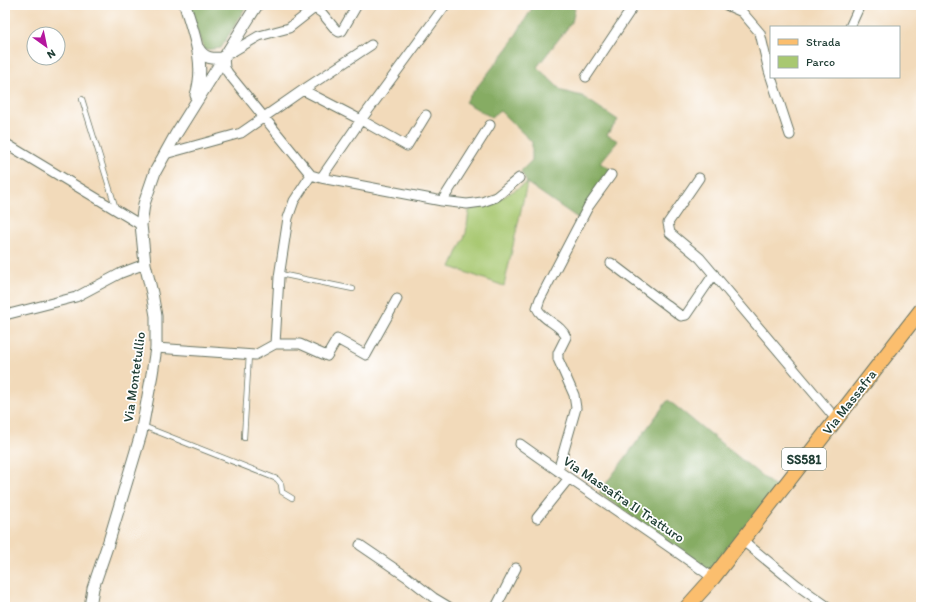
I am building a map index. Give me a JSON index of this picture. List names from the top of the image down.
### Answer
{
  "streets": {
    "main road": ["Via Massafra", "SS581"],
    "street": ["Via Montetullio", "Via Massafra II Tratturo"]
  },
  "crossings": [
    ["Via Massafra", "Via Massafra II Tratturo"]
  ],
  "legend": ["Strada", "Parco"],
  "north": "bottom right"
}
